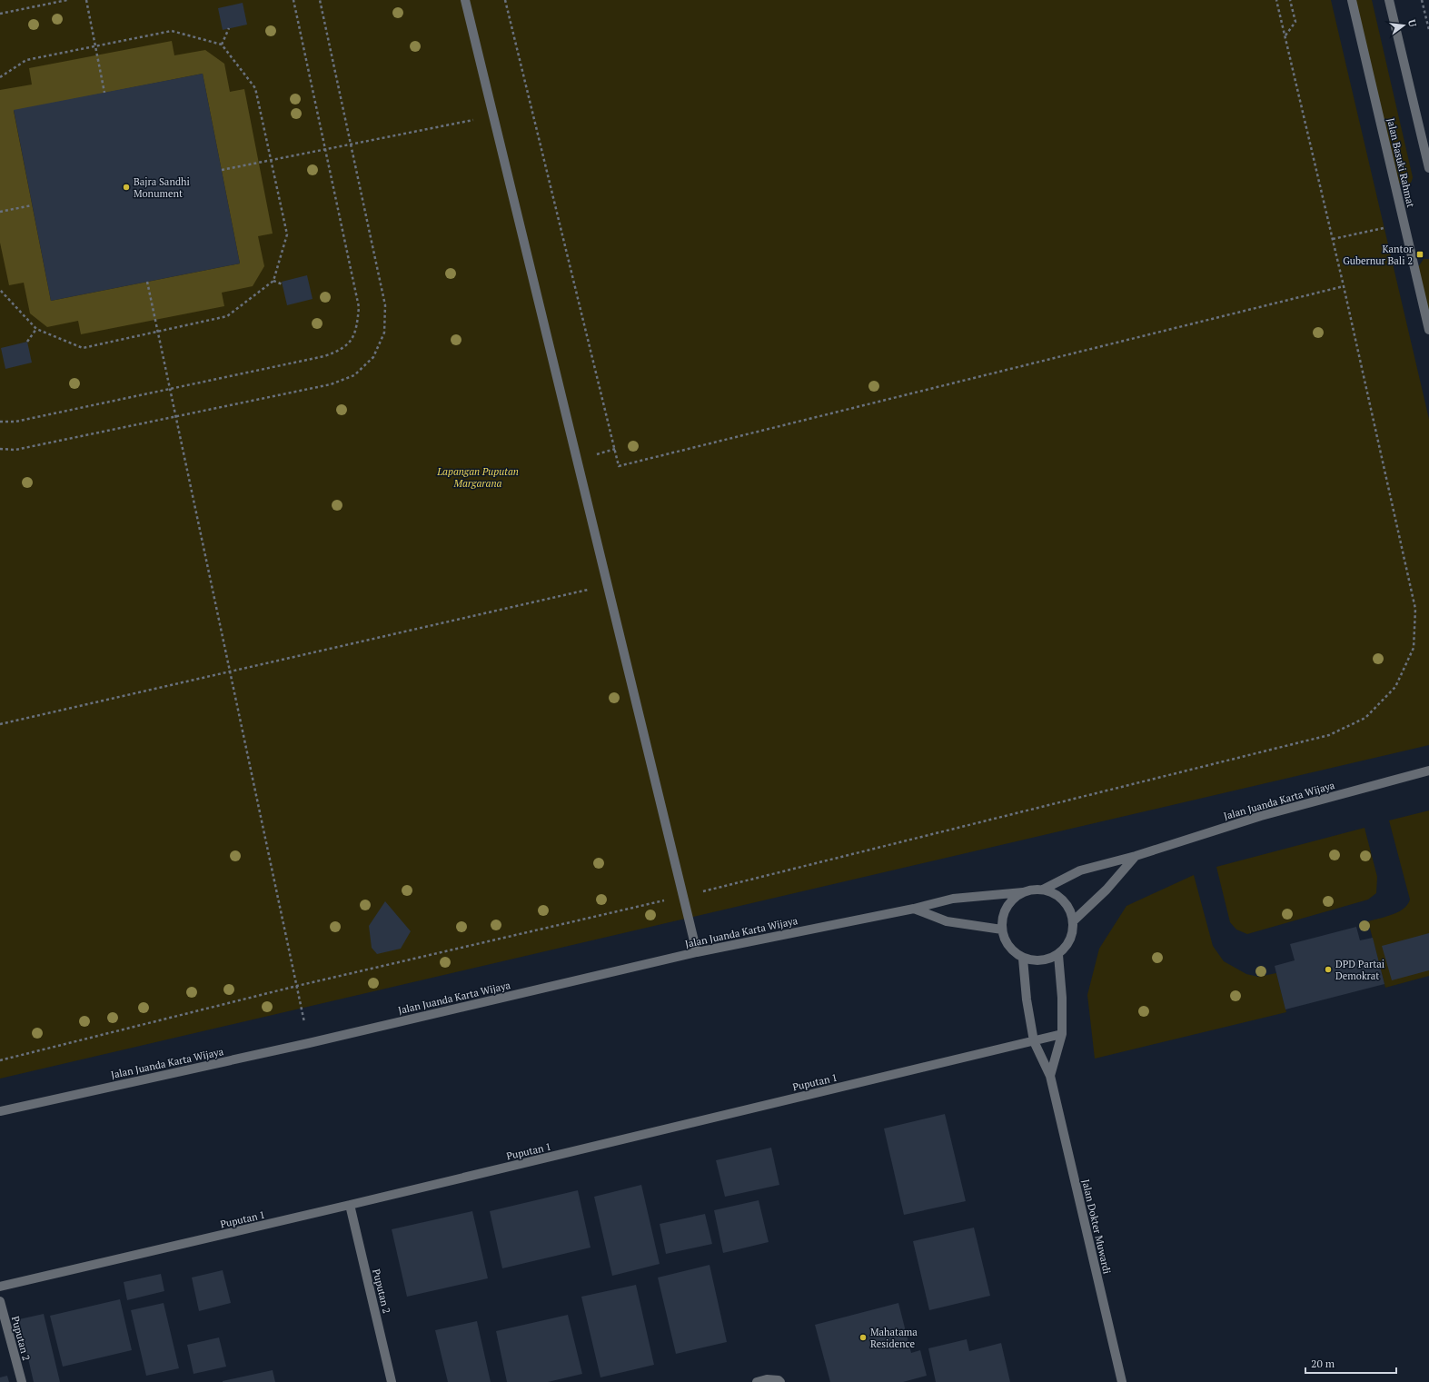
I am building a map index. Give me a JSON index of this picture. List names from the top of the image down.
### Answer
{
  "streets": {
    "street": [
      "Jalan Basuki Rahmat",
      "Jalan Juanda Karta Wijaya",
      "Puputan 1",
      "Jalan Dokter Muwardi",
      "Puputan 2"
    ]
  },
  "crossings": [
    ["Jalan Juanda Karta Wijaya", "Jalan Dokter Muwardi"],
    ["Puputan 1", "Jalan Dokter Muwardi"],
    ["Puputan 1", "Puputan 2"]
  ],
  "parks": ["Lapangan Puputan Margarana"],
  "places": {
    "other": ["Bajra Sandhi Monument", "DPD Partai Demokrat", "Mahatama Residence"],
    "transit": ["Kantor Gubernur Bali 2"]
  },
  "scale_bar": "20 m",
  "north": "right"
}
